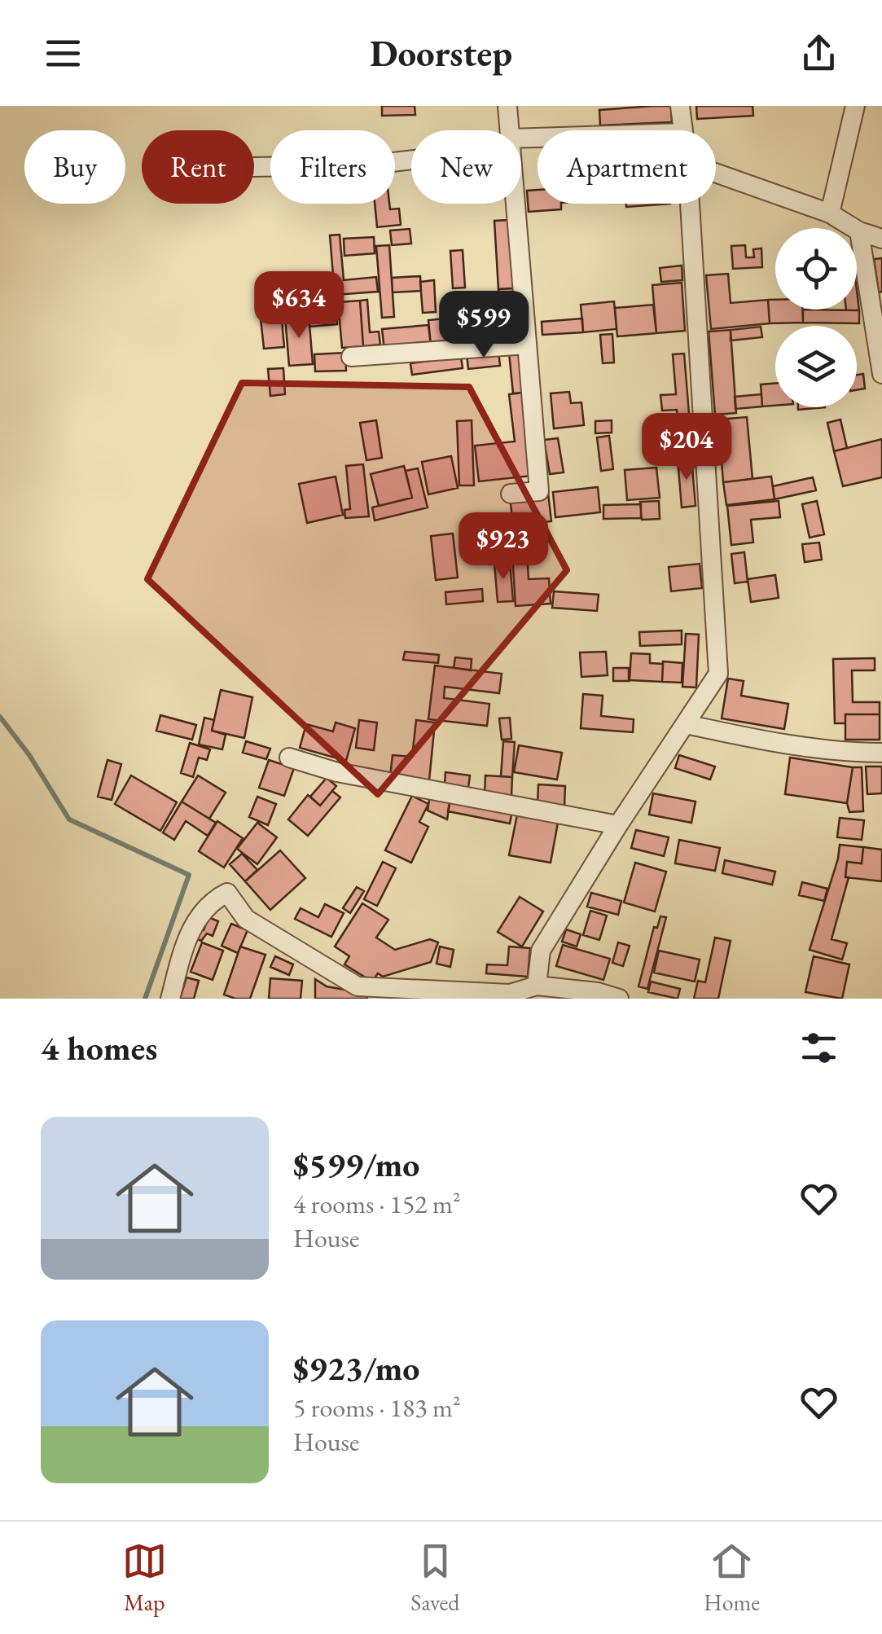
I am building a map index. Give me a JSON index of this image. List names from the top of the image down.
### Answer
{
  "page": {
    "header": "Doorstep",
    "chip": [
      "Buy",
      "Rent",
      "Filters",
      "New",
      "Apartment"
    ],
    "price": [
      "$634",
      "$599",
      "$204",
      "$923"
    ],
    "heading": "4 homes",
    "list": [
      {
        "name": "$599/mo",
        "note": "4 rooms · 152 m² · House"
      },
      {
        "name": "$923/mo",
        "note": "5 rooms · 183 m² · House"
      }
    ],
    "tabs": ["Map", "Saved", "Home"]
  }
}
